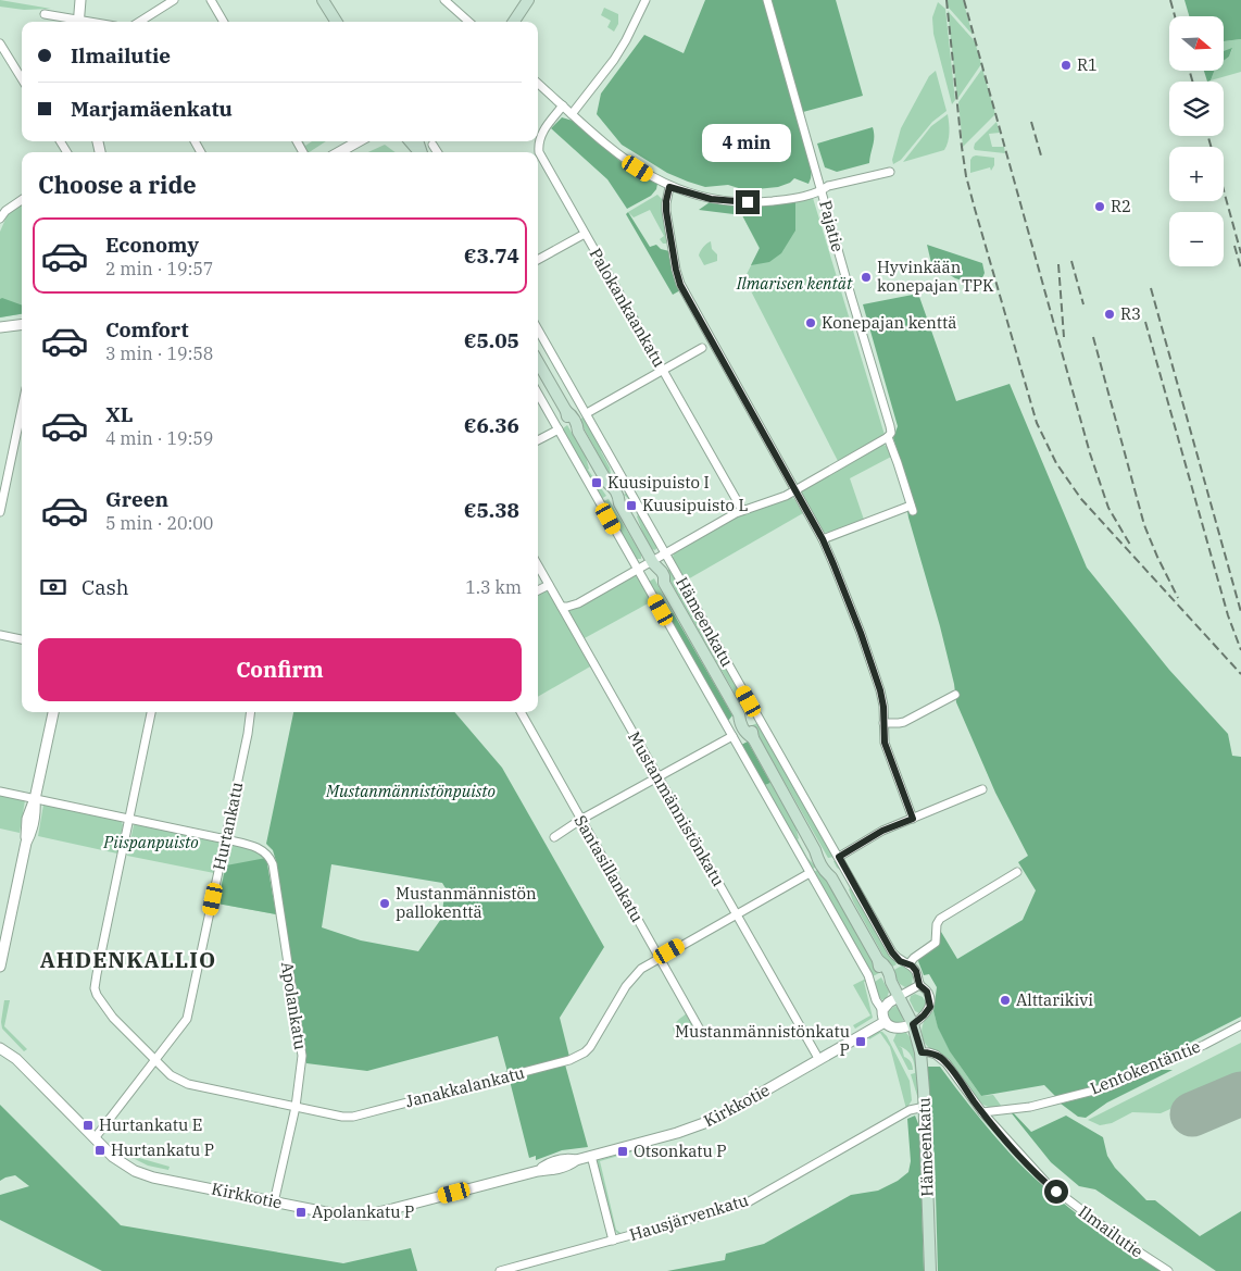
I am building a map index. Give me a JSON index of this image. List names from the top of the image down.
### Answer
{
  "streets": {
    "main road": ["Hämeenkatu"],
    "street": [
      "Pajatie",
      "Palokankaankatu",
      "Mustanmännistönkatu",
      "Hurtankatu",
      "Santasillankatu",
      "Apolankatu",
      "Lentokentäntie",
      "Janakkalankatu",
      "Kirkkotie",
      "Hausjärvenkatu",
      "Ilmailutie"
    ]
  },
  "crossings": [
    ["Hämeenkatu", "Janakkalankatu"],
    ["Hämeenkatu", "Kirkkotie"],
    ["Hämeenkatu", "Hausjärvenkatu"],
    ["Hämeenkatu", "Ilmailutie"],
    ["Mustanmännistönkatu", "Janakkalankatu"],
    ["Mustanmännistönkatu", "Kirkkotie"],
    ["Hurtankatu", "Apolankatu"],
    ["Hurtankatu", "Janakkalankatu"],
    ["Hurtankatu", "Kirkkotie"],
    ["Santasillankatu", "Janakkalankatu"],
    ["Apolankatu", "Janakkalankatu"],
    ["Apolankatu", "Kirkkotie"],
    ["Lentokentäntie", "Ilmailutie"]
  ],
  "districts": ["AHDENKALLIO"],
  "parks": ["Ilmarisen kentät", "Mustanmännistönpuisto", "Piispanpuisto"],
  "places": {
    "other": [
      "R1",
      "R2",
      "Hyvinkään konepajan TPK",
      "R3",
      "Konepajan kenttä",
      "Mustanmännistön pallokenttä",
      "Alttarikivi"
    ],
    "transit": [
      "Kuusipuisto I",
      "Kuusipuisto L",
      "Mustanmännistönkatu P",
      "Hurtankatu E",
      "Hurtankatu P",
      "Otsonkatu P",
      "Apolankatu P"
    ]
  },
  "north": "right",
  "page": {
    "map_buttons": ["+", "−"],
    "banner": ["Ilmailutie", "Marjamäenkatu"],
    "bubble": "4 min",
    "heading": "Choose a ride",
    "list": [
      {
        "name": "Economy",
        "note": "2 min · 19:57",
        "value": "€3.74"
      },
      {
        "name": "Comfort",
        "note": "3 min · 19:58",
        "value": "€5.05"
      },
      {
        "name": "XL",
        "note": "4 min · 19:59",
        "value": "€6.36"
      },
      {
        "name": "Green",
        "note": "5 min · 20:00",
        "value": "€5.38"
      }
    ],
    "pay": ["Cash", "1.3 km"],
    "buttons": "Confirm"
  }
}
